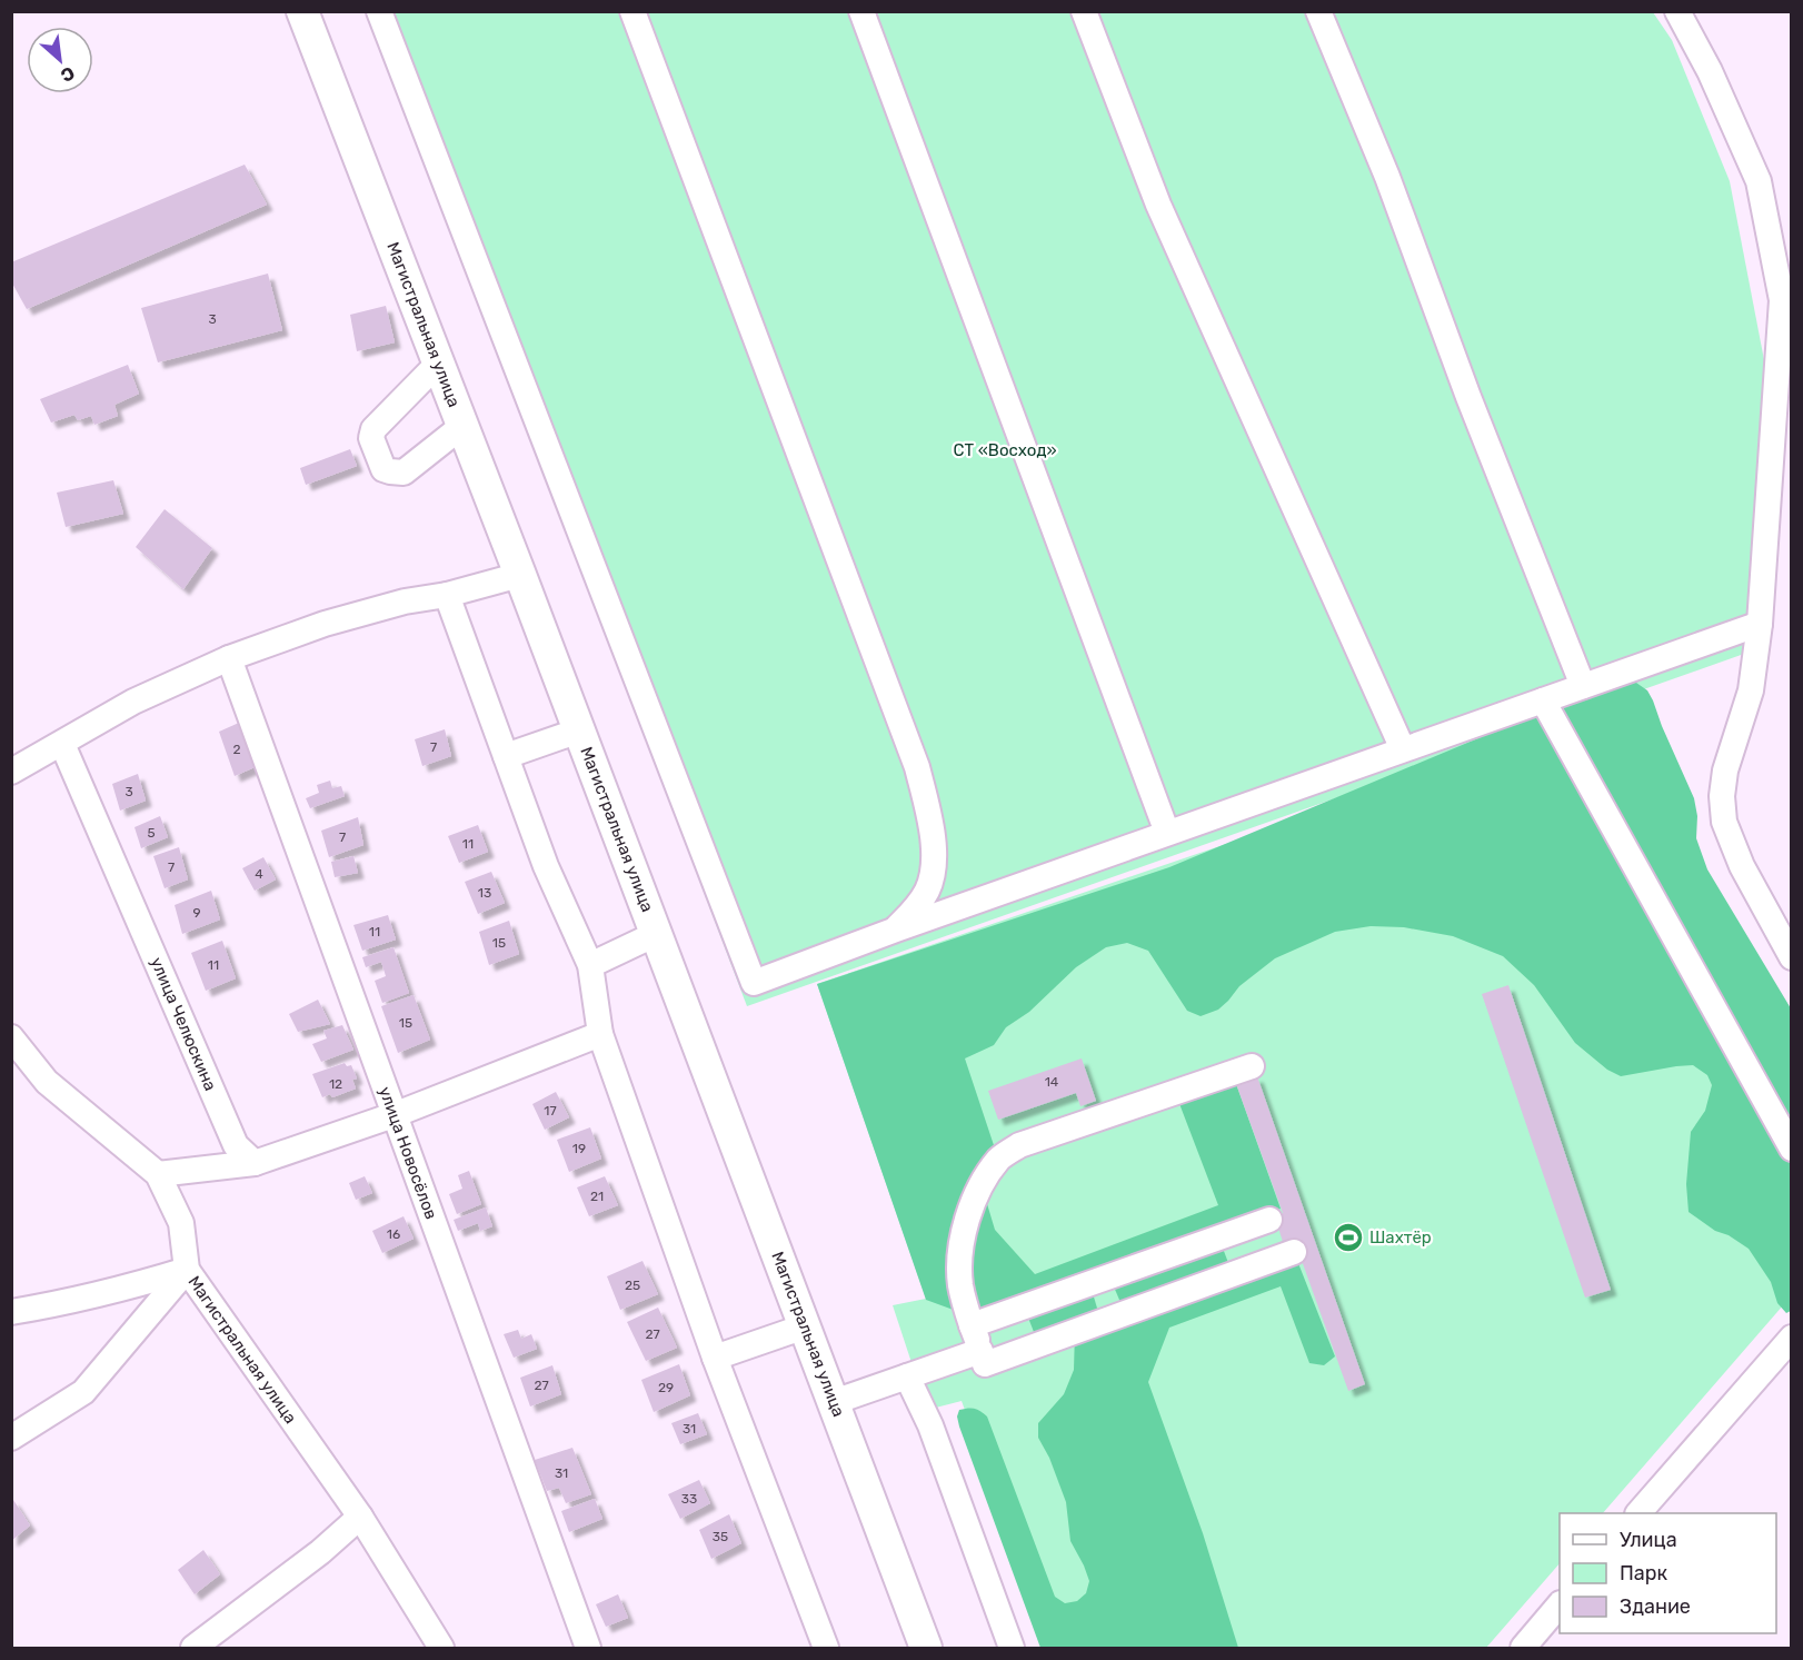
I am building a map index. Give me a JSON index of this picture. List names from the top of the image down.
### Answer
{
  "streets": {
    "main road": ["Магистральная улица"],
    "street": ["улица Челюскина", "улица Новосёлов"]
  },
  "parks": ["СТ «Восход»"],
  "places": {
    "sports": ["Шахтёр"]
  },
  "house_numbers": [
    "3",
    "7",
    "2",
    "3",
    "5",
    "7",
    "11",
    "7",
    "4",
    "13",
    "9",
    "11",
    "15",
    "11",
    "15",
    "14",
    "12",
    "17",
    "19",
    "21",
    "16",
    "25",
    "27",
    "27",
    "29",
    "31",
    "31",
    "33",
    "35"
  ],
  "legend": ["Улица", "Парк", "Здание"],
  "north": "bottom right"
}
